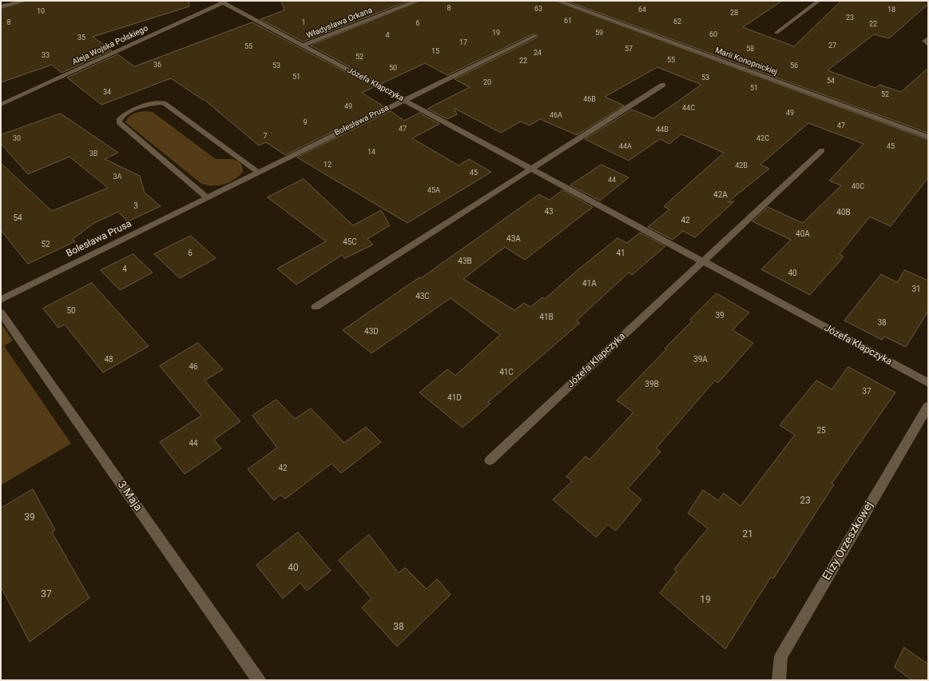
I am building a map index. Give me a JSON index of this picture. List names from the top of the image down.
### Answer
{
  "streets": {
    "street": [
      "Władysława Orkana",
      "Aleja Wojska Polskiego",
      "Marii Konopnickiej",
      "Józefa Kłapczyka",
      "Bolesława Prusa",
      "3 Maja",
      "Elizy Orzeszkowej"
    ]
  },
  "crossings": [
    ["Władysława Orkana", "Józefa Kłapczyka"],
    ["Aleja Wojska Polskiego", "Józefa Kłapczyka"],
    ["Józefa Kłapczyka", "Bolesława Prusa"]
  ],
  "house_numbers": [
    "8",
    "63",
    "64",
    "18",
    "10",
    "28",
    "23",
    "61",
    "62",
    "8",
    "1",
    "6",
    "22",
    "19",
    "59",
    "60",
    "4",
    "35",
    "17",
    "27",
    "55",
    "57",
    "58",
    "15",
    "24",
    "33",
    "52",
    "55",
    "22",
    "36",
    "53",
    "56",
    "50",
    "51",
    "53",
    "54",
    "20",
    "51",
    "34",
    "52",
    "46B",
    "49",
    "44C",
    "49",
    "46A",
    "9",
    "47",
    "47",
    "44B",
    "7",
    "30",
    "42C",
    "44A",
    "45",
    "14",
    "3B",
    "12",
    "42B",
    "45",
    "3A",
    "44",
    "40C",
    "45A",
    "42A",
    "3",
    "43",
    "40B",
    "54",
    "42",
    "40A",
    "43A",
    "45C",
    "52",
    "6",
    "41",
    "43B",
    "4",
    "40",
    "41A",
    "31",
    "43C",
    "50",
    "39",
    "41B",
    "38",
    "43D",
    "48",
    "39A",
    "46",
    "41C",
    "39B",
    "37",
    "41D",
    "25",
    "44",
    "42",
    "23",
    "39",
    "21",
    "40",
    "37",
    "19",
    "38"
  ]
}
